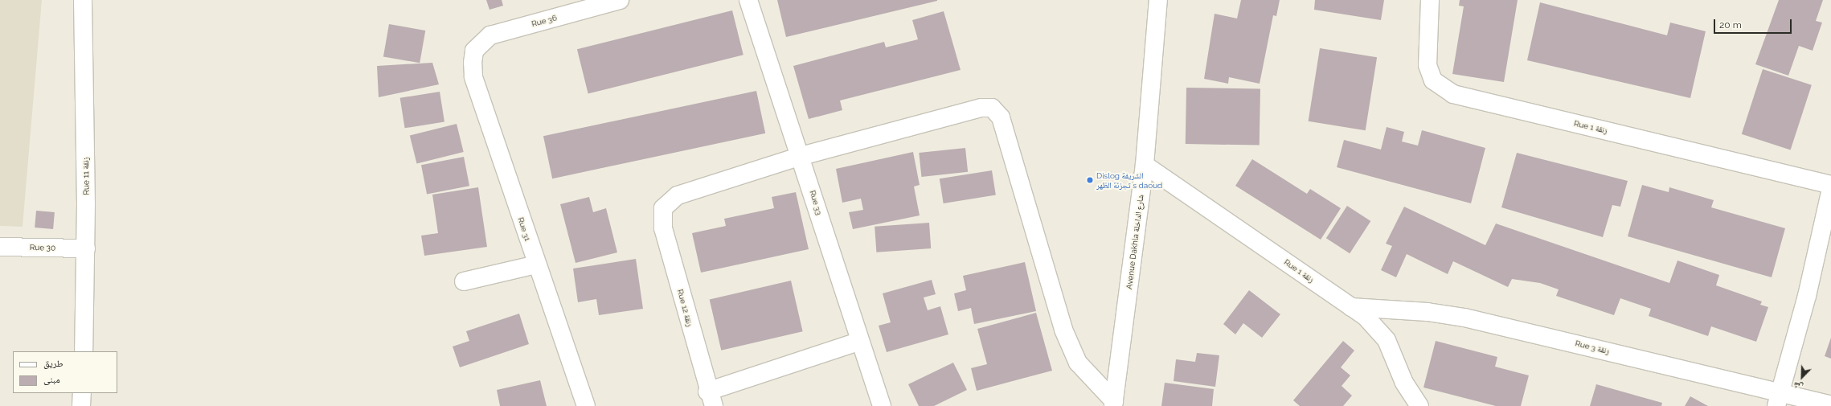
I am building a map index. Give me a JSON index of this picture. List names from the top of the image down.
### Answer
{
  "streets": {
    "street": [
      "Rue 36",
      "Rue 1 زنقة",
      "Rue 11 زنقة",
      "Rue 33",
      "Rue 31",
      "Avenue Dakhla شارع الداخلة",
      "Rue 30",
      "Rue 12 زنقة",
      "Rue 3 زنقة"
    ]
  },
  "crossings": [
    ["Rue 36", "Rue 31"],
    ["Rue 1 زنقة", "Avenue Dakhla شارع الداخلة"],
    ["Rue 1 زنقة", "Rue 3 زنقة"],
    ["Rue 11 زنقة", "Rue 30"],
    ["Rue 33", "Rue 12 زنقة"]
  ],
  "places": ["Dislog الشريفة تجزئة الظهر s daoud"],
  "legend": ["طريق", "مبنى"],
  "scale_bar": "20 m",
  "north": "bottom left"
}
